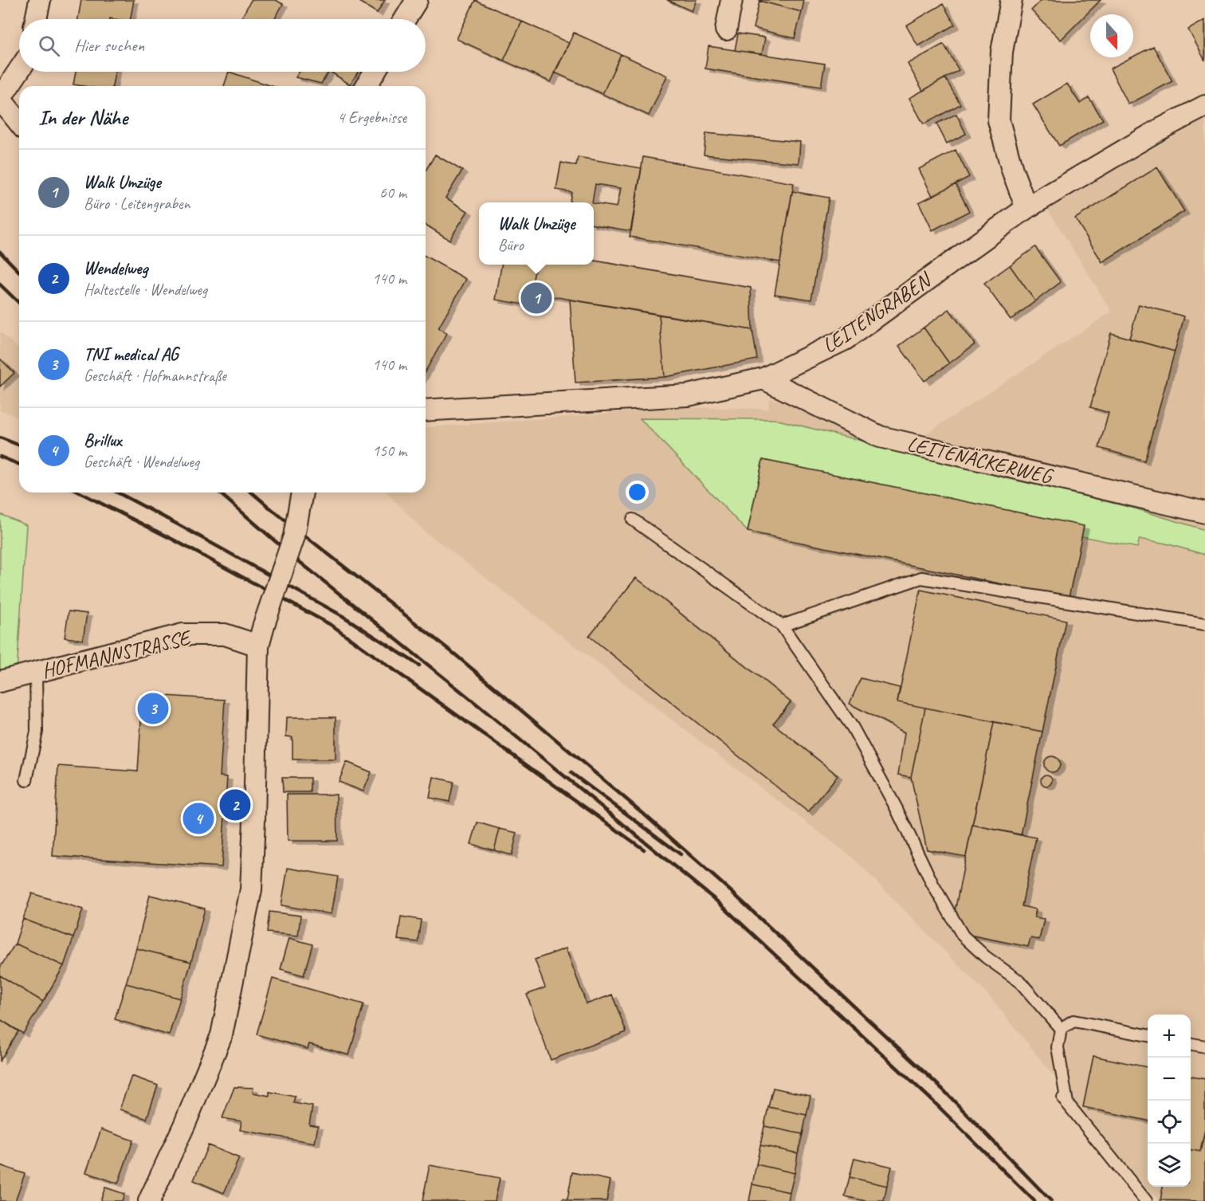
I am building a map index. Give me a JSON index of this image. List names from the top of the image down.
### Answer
{
  "streets": {
    "street": ["LEITENGRABEN", "LEITENÄCKERWEG", "HOFMANNSTRASSE"]
  },
  "crossings": [
    ["LEITENGRABEN", "LEITENÄCKERWEG"]
  ],
  "north": "bottom",
  "page": {
    "search": "Hier suchen",
    "heading": ["In der Nähe", "4 Ergebnisse"],
    "list": [
      {
        "mark": "1",
        "name": "Walk Umzüge",
        "note": "Büro · Leitengraben",
        "value": "60 m"
      },
      {
        "mark": "2",
        "name": "Wendelweg",
        "note": "Haltestelle · Wendelweg",
        "value": "140 m"
      },
      {
        "mark": "3",
        "name": "TNI medical AG",
        "note": "Geschäft · Hofmannstraße",
        "value": "140 m"
      },
      {
        "mark": "4",
        "name": "Brillux",
        "note": "Geschäft · Wendelweg",
        "value": "150 m"
      }
    ],
    "popup": ["Walk Umzüge", "Büro"],
    "pins": [
      "1",
      "3",
      "2",
      "4"
    ],
    "map_buttons": ["+", "−"]
  }
}
